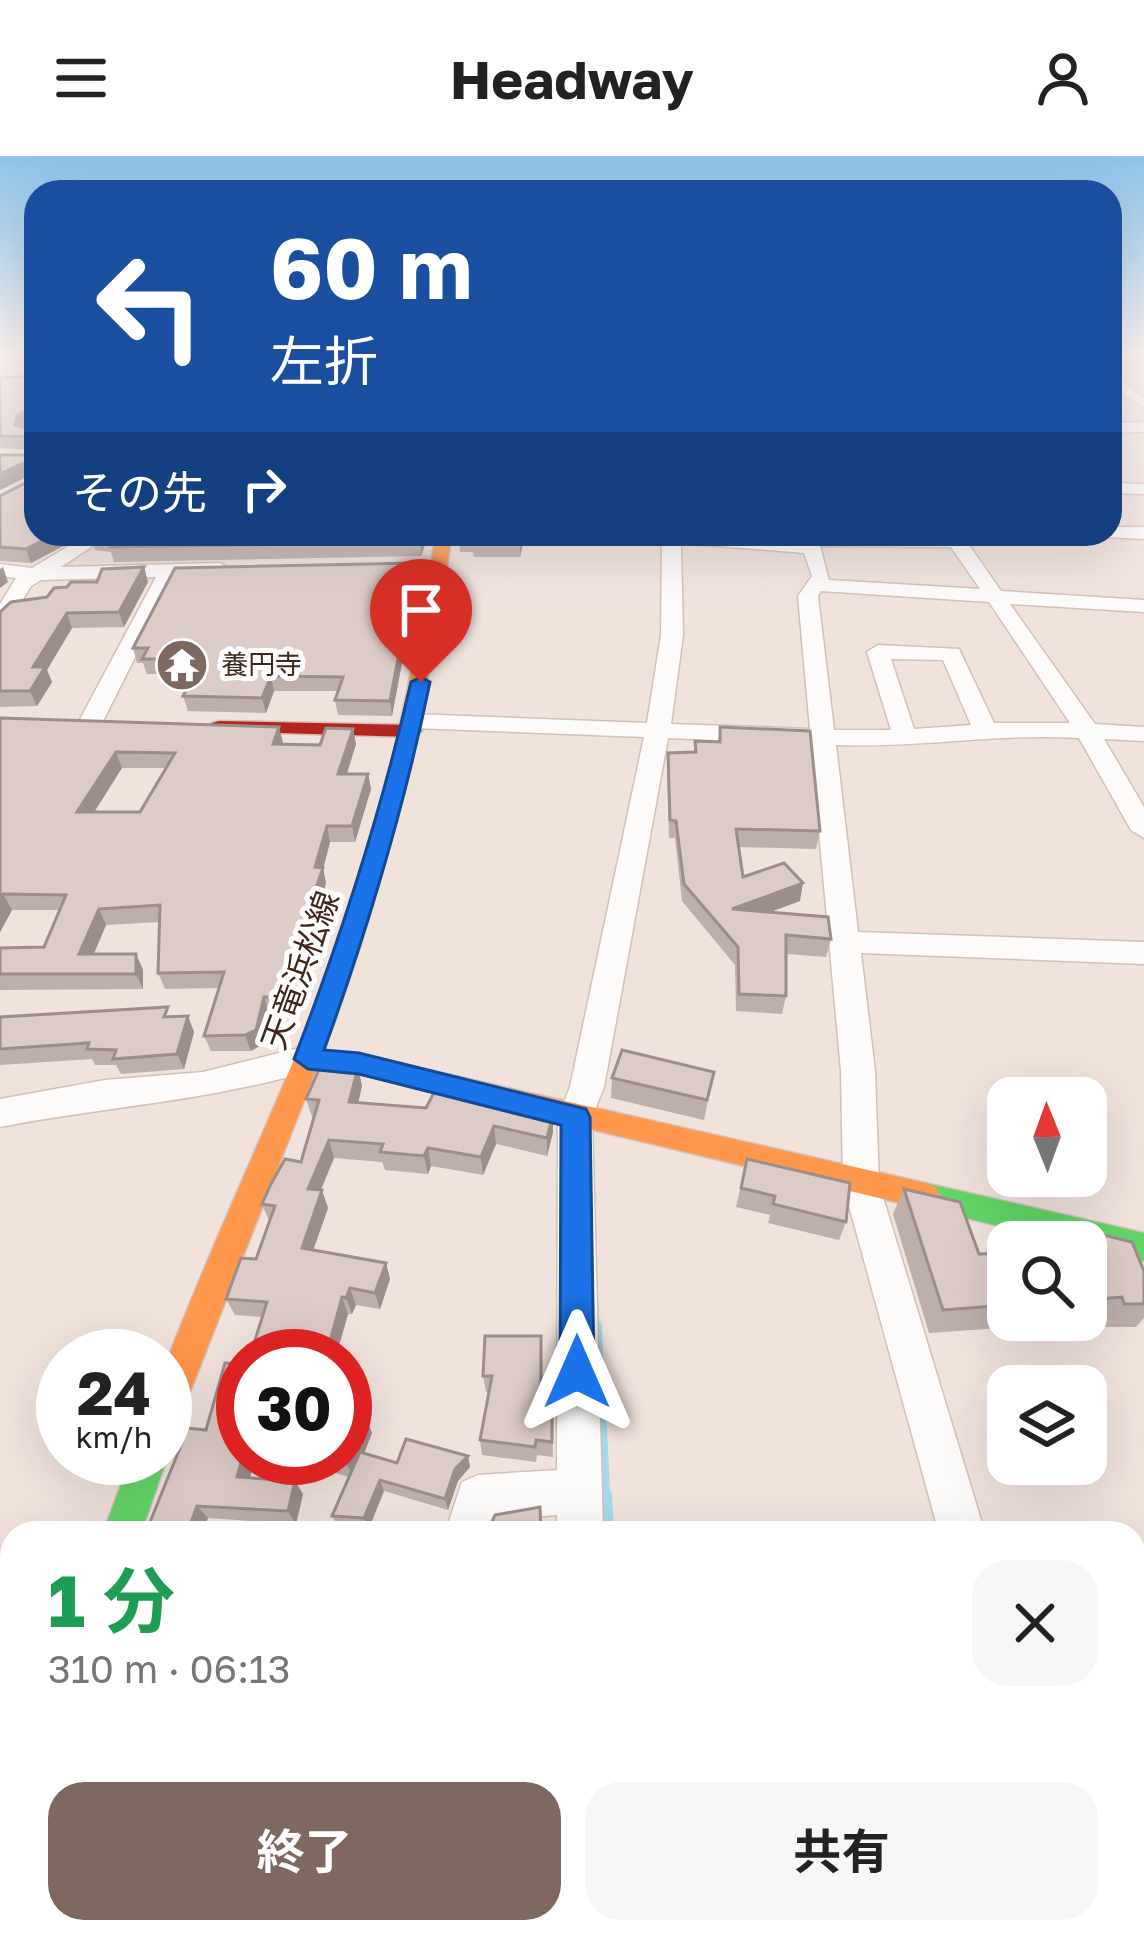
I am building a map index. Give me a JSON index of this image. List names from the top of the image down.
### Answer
{
  "streets": {
    "main road": ["天竜浜松線"]
  },
  "places": {
    "temple": ["養円寺"]
  },
  "north": "top",
  "page": {
    "header": "Headway",
    "turn": ["60 m", "左折"],
    "then": "その先",
    "speed": "24 km/h",
    "limit": "30",
    "heading": ["1 分", "310 m · 06:13"],
    "buttons": ["終了", "共有"]
  }
}
